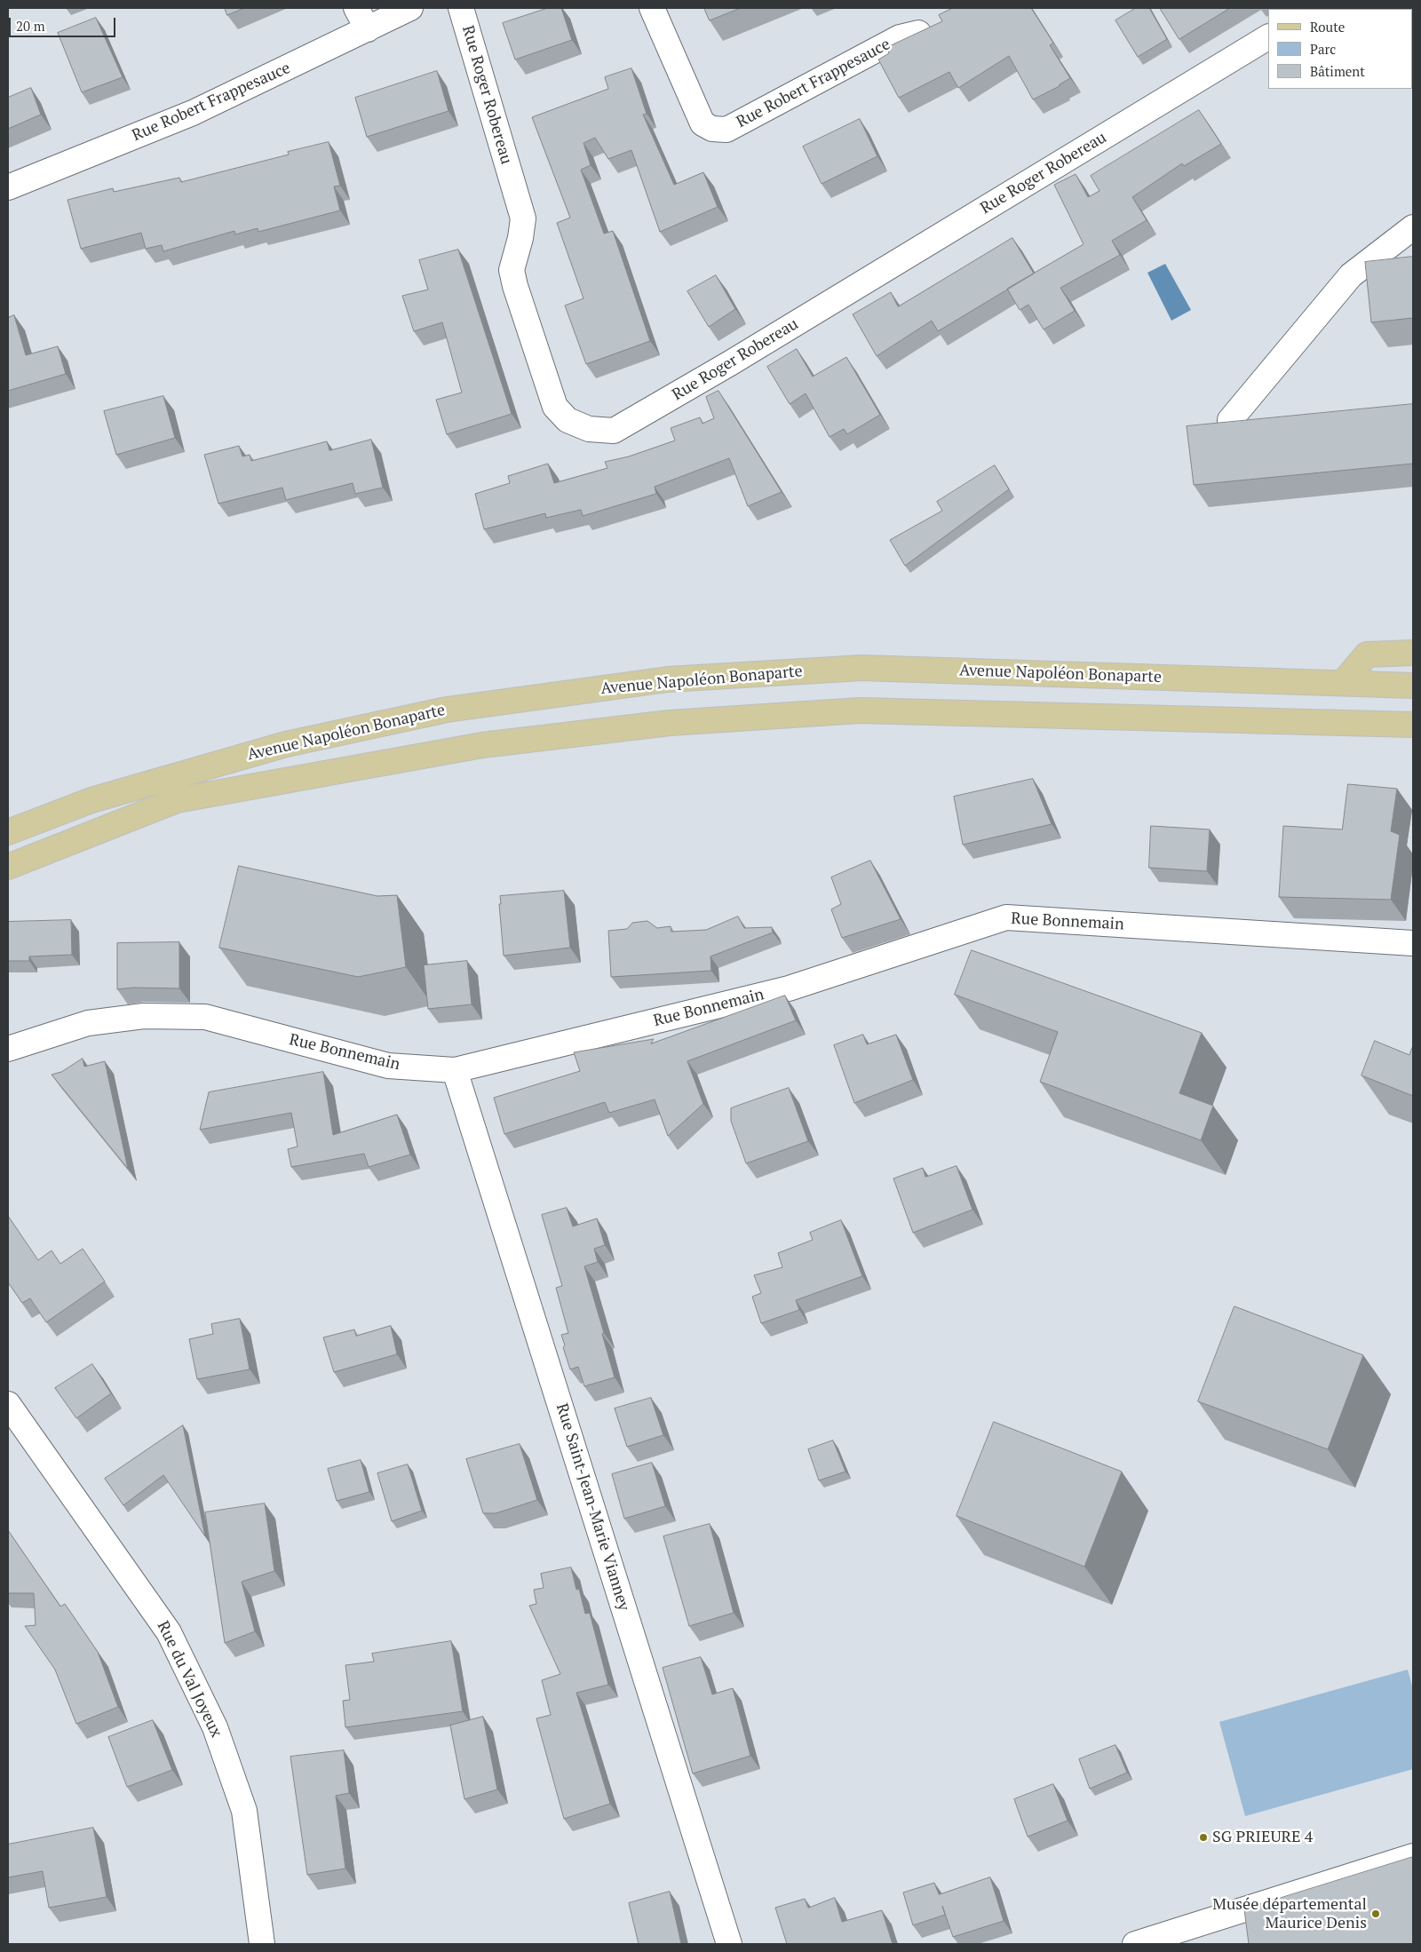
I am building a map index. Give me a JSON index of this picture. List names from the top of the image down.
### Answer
{
  "streets": {
    "main road": ["Avenue Napoléon Bonaparte"],
    "street": [
      "Rue Robert Frappesauce",
      "Rue Roger Robereau",
      "Rue Bonnemain",
      "Rue Saint-Jean-Marie Vianney",
      "Rue du Val Joyeux"
    ]
  },
  "crossings": [
    ["Rue Bonnemain", "Rue Saint-Jean-Marie Vianney"]
  ],
  "places": ["SG PRIEURE 4", "Musée départemental Maurice Denis"],
  "legend": ["Route", "Parc", "Bâtiment"],
  "scale_bar": "20 m"
}
